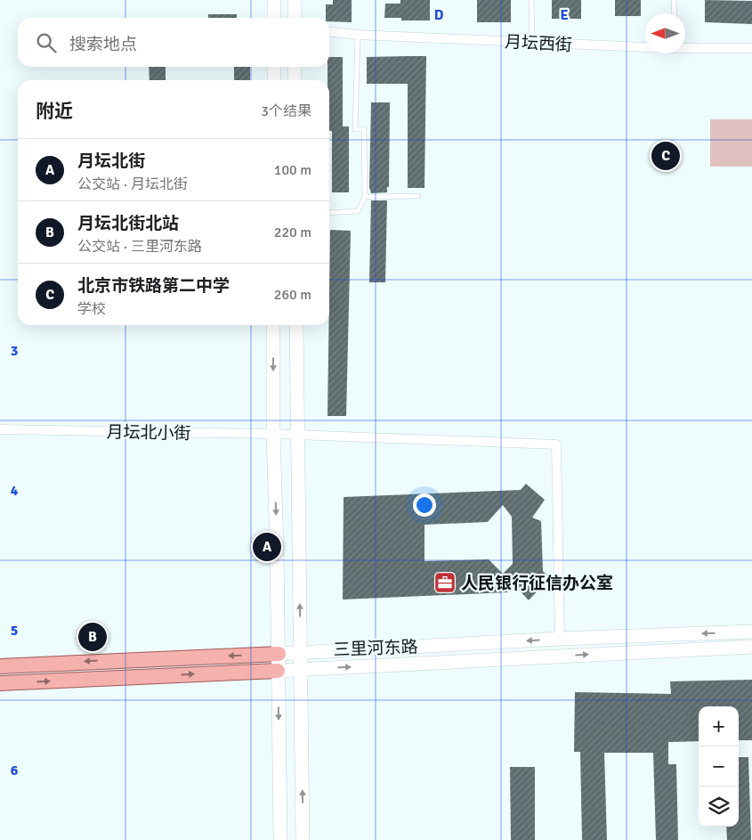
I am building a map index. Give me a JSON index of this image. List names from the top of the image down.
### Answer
{
  "streets": {
    "main road": ["三里河东路"],
    "street": ["月坛西街", "月坛北小街"]
  },
  "crossings": [
    ["月坛北小街", "三里河东路"]
  ],
  "places": {
    "office": ["人民银行征信办公室"]
  },
  "north": "left",
  "page": {
    "search": "搜索地点",
    "heading": ["附近", "3个结果"],
    "list": [
      {
        "mark": "A",
        "name": "月坛北街",
        "note": "公交站 · 月坛北街",
        "value": "100 m"
      },
      {
        "mark": "B",
        "name": "月坛北街北站",
        "note": "公交站 · 三里河东路",
        "value": "220 m"
      },
      {
        "mark": "C",
        "name": "北京市铁路第二中学",
        "note": "学校",
        "value": "260 m"
      }
    ],
    "pins": ["C", "A", "B"],
    "map_buttons": ["+", "−"]
  },
  "grid": {
    "columns": ["D", "E"],
    "rows": [
      "3",
      "4",
      "5",
      "6"
    ]
  }
}
